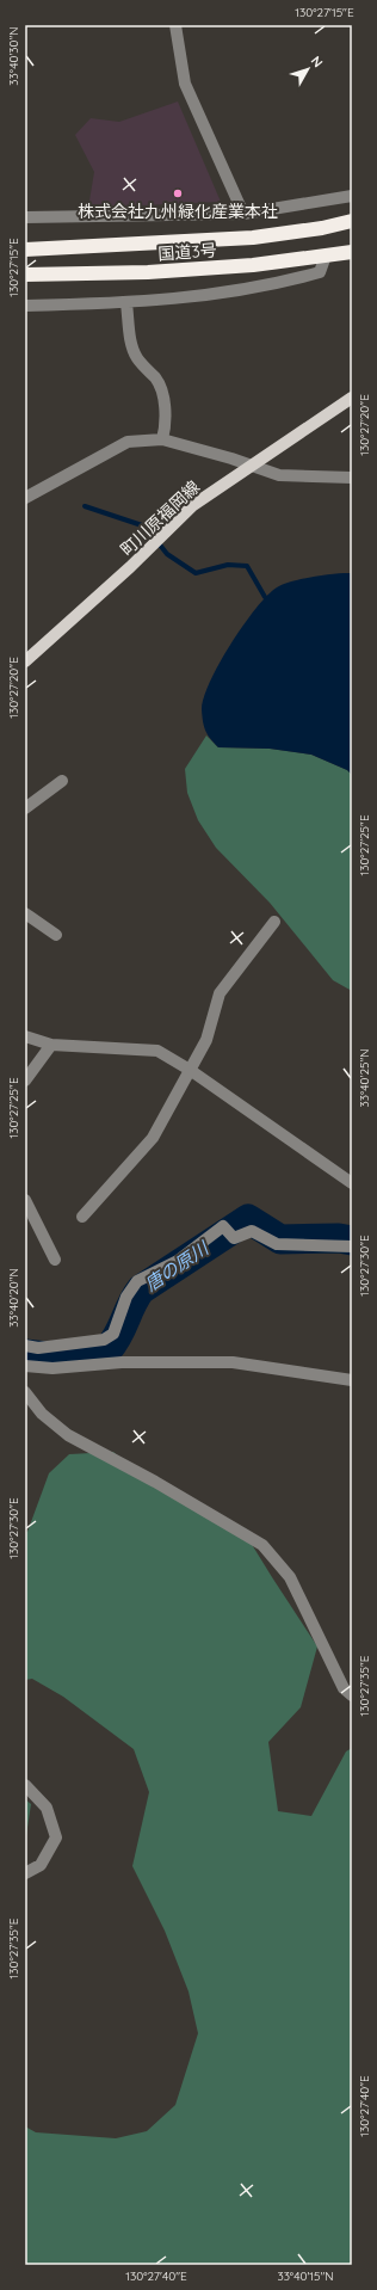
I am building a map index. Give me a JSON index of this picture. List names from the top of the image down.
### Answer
{
  "streets": {
    "highway": ["国道3号"],
    "main road": ["町川原福岡線"]
  },
  "water": ["唐の原川"],
  "places": ["株式会社九州緑化産業本社"],
  "north": "top right",
  "coordinates": [
    "130°27'15\"E",
    "33°40'30\"N",
    "130°27'20\"E",
    "130°27'25\"E",
    "33°40'25\"N",
    "130°27'30\"E",
    "33°40'20\"N",
    "130°27'35\"E",
    "130°27'40\"E",
    "33°40'15\"N"
  ]
}
